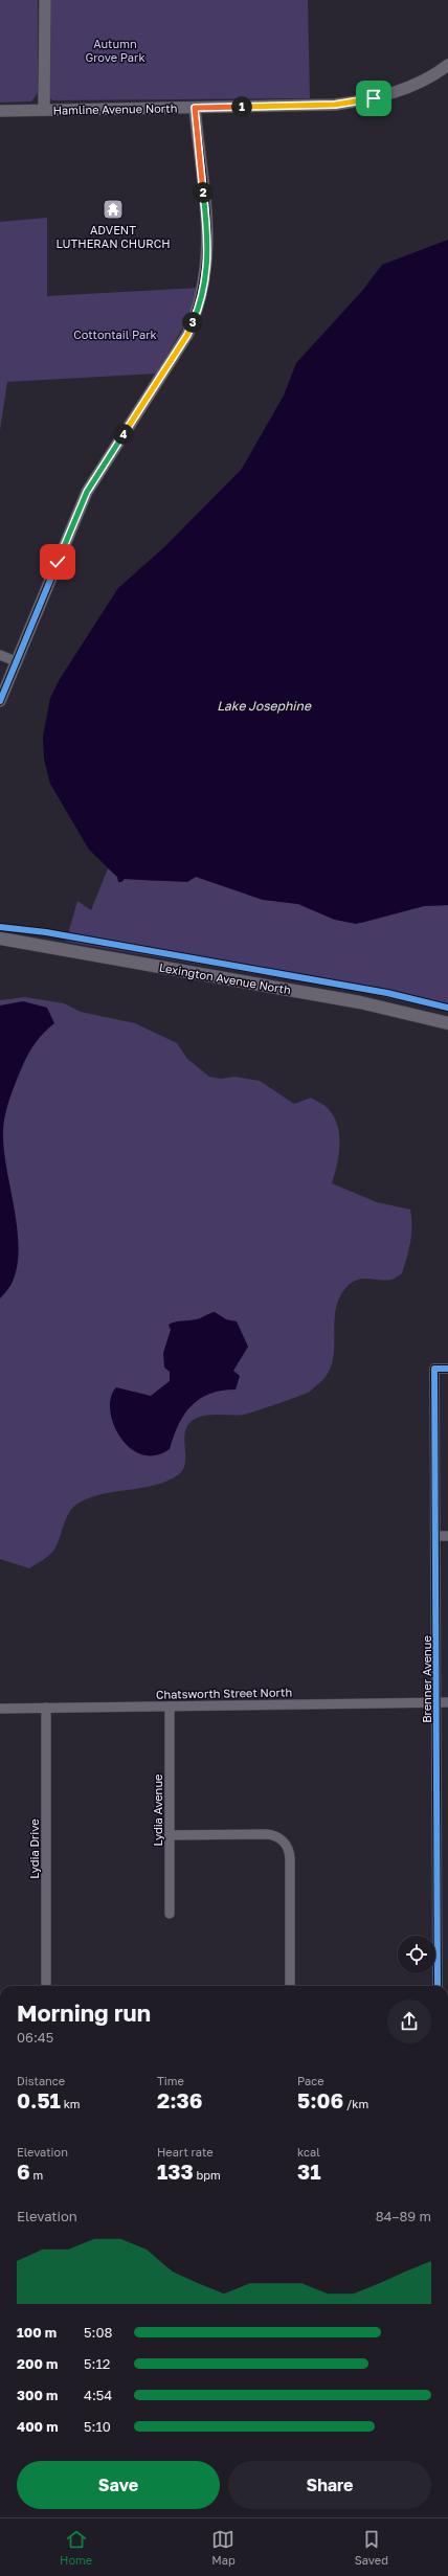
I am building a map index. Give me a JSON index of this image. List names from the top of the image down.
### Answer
{
  "streets": {
    "main road": ["Lexington Avenue North"],
    "street": [
      "Hamline Avenue North",
      "Brenner Avenue",
      "Chatsworth Street North",
      "Lydia Avenue",
      "Lydia Drive"
    ]
  },
  "crossings": [
    ["Brenner Avenue", "Chatsworth Street North"],
    ["Chatsworth Street North", "Lydia Avenue"],
    ["Chatsworth Street North", "Lydia Drive"]
  ],
  "water": ["Lake Josephine"],
  "parks": ["Autumn Grove Park", "Cottontail Park"],
  "places": {
    "temple": ["ADVENT LUTHERAN CHURCH"]
  },
  "page": {
    "pins": [
      "1",
      "2",
      "3",
      "4"
    ],
    "heading": ["Morning run", "06:45"],
    "stats": [
      ["Distance", "0.51 km"],
      ["Time", "2:36"],
      ["Pace", "5:06 /km"],
      ["Elevation", "6 m"],
      ["Heart rate", "133 bpm"],
      ["kcal", "31"]
    ],
    "chart": ["Elevation", "84–89 m"],
    "list": [
      {
        "name": "100 m",
        "note": "5:08"
      },
      {
        "name": "200 m",
        "note": "5:12"
      },
      {
        "name": "300 m",
        "note": "4:54"
      },
      {
        "name": "400 m",
        "note": "5:10"
      }
    ],
    "buttons": ["Save", "Share"],
    "tabs": ["Home", "Map", "Saved"]
  }
}
